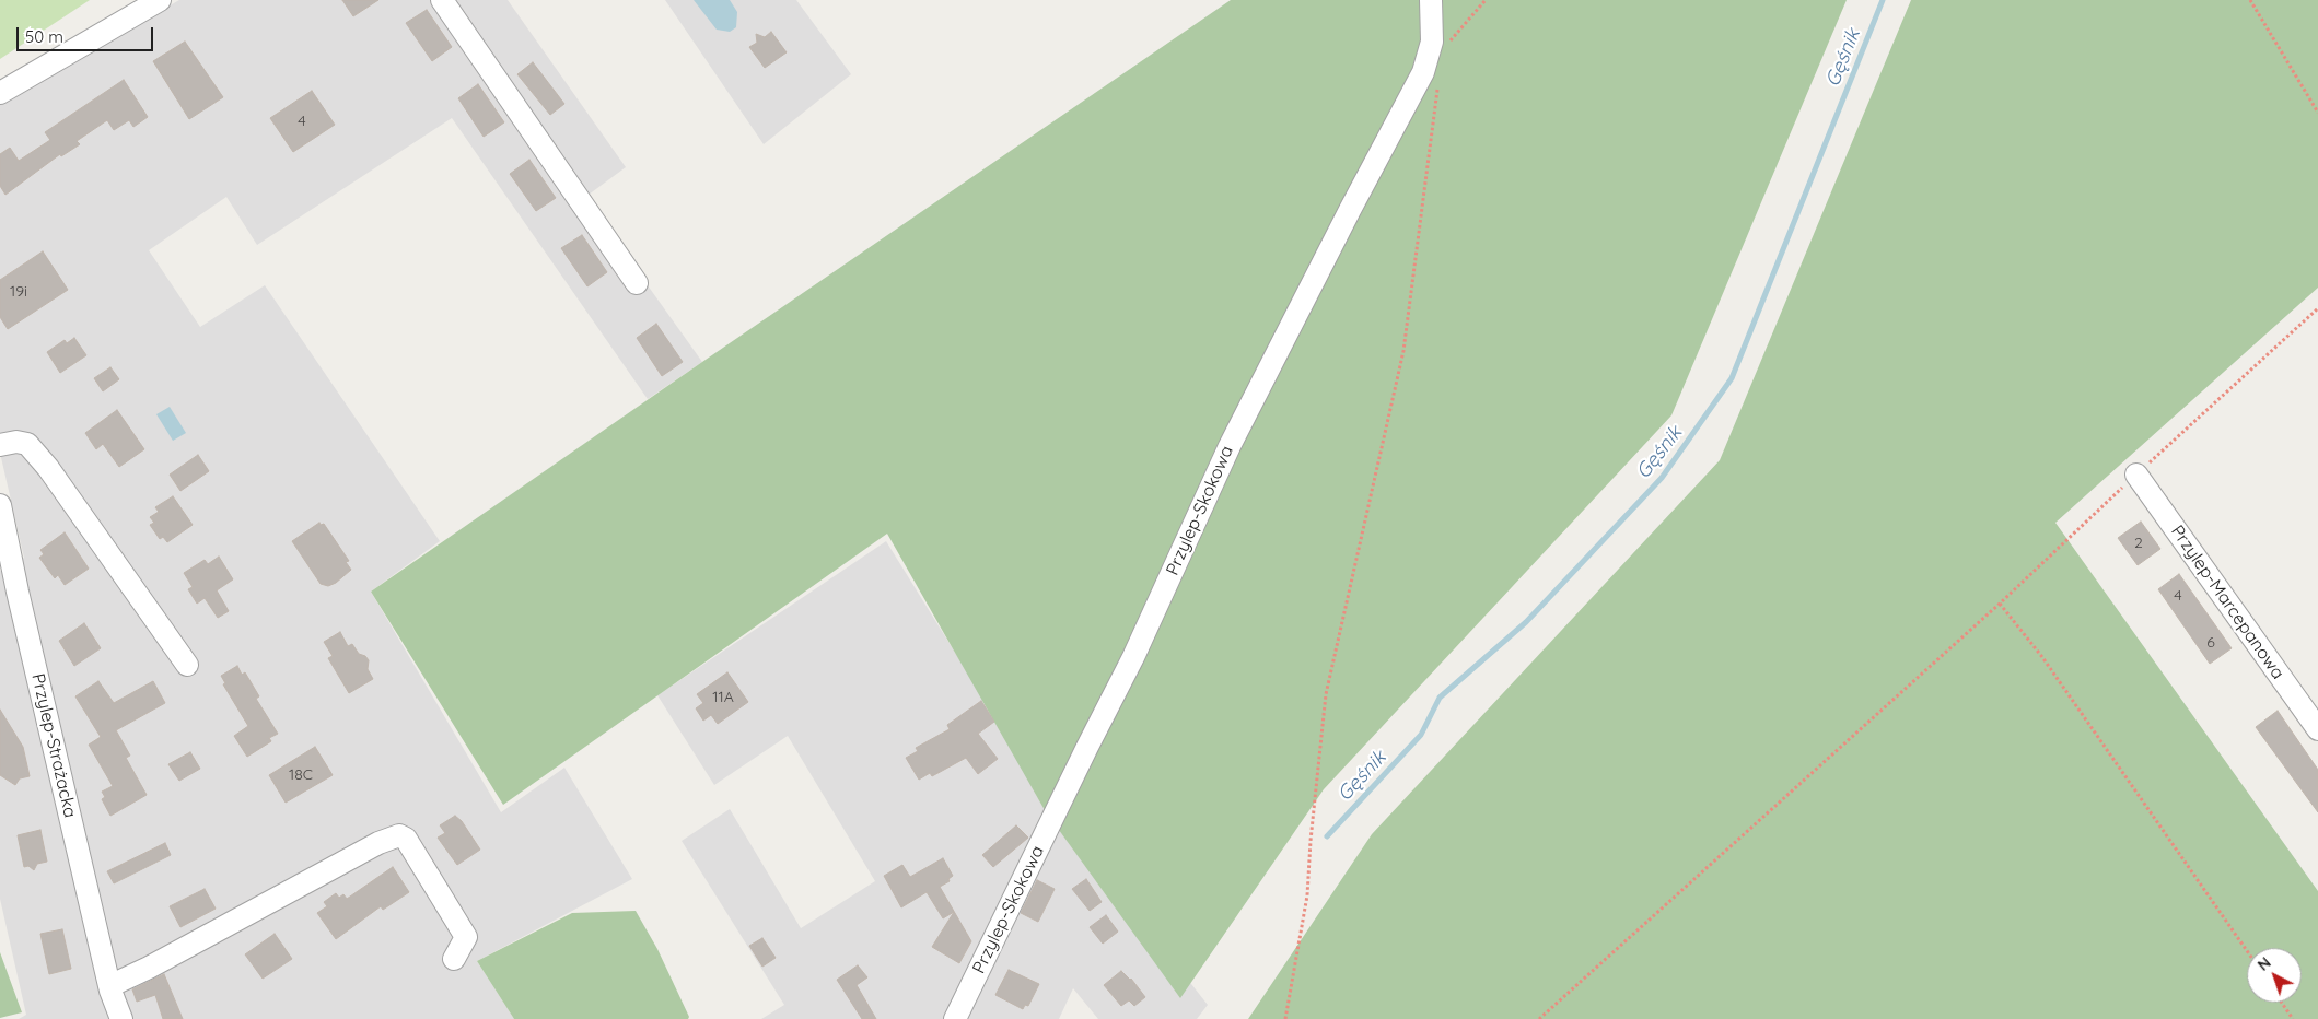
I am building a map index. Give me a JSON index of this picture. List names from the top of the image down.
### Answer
{
  "streets": {
    "street": ["Przylep-Skokowa", "Przylep-Marcepanowa", "Przylep-Strażacka"]
  },
  "water": ["Gęśnik"],
  "house_numbers": [
    "4",
    "19i",
    "2",
    "4",
    "6",
    "11A",
    "18C"
  ],
  "scale_bar": "50 m",
  "north": "top left"
}
